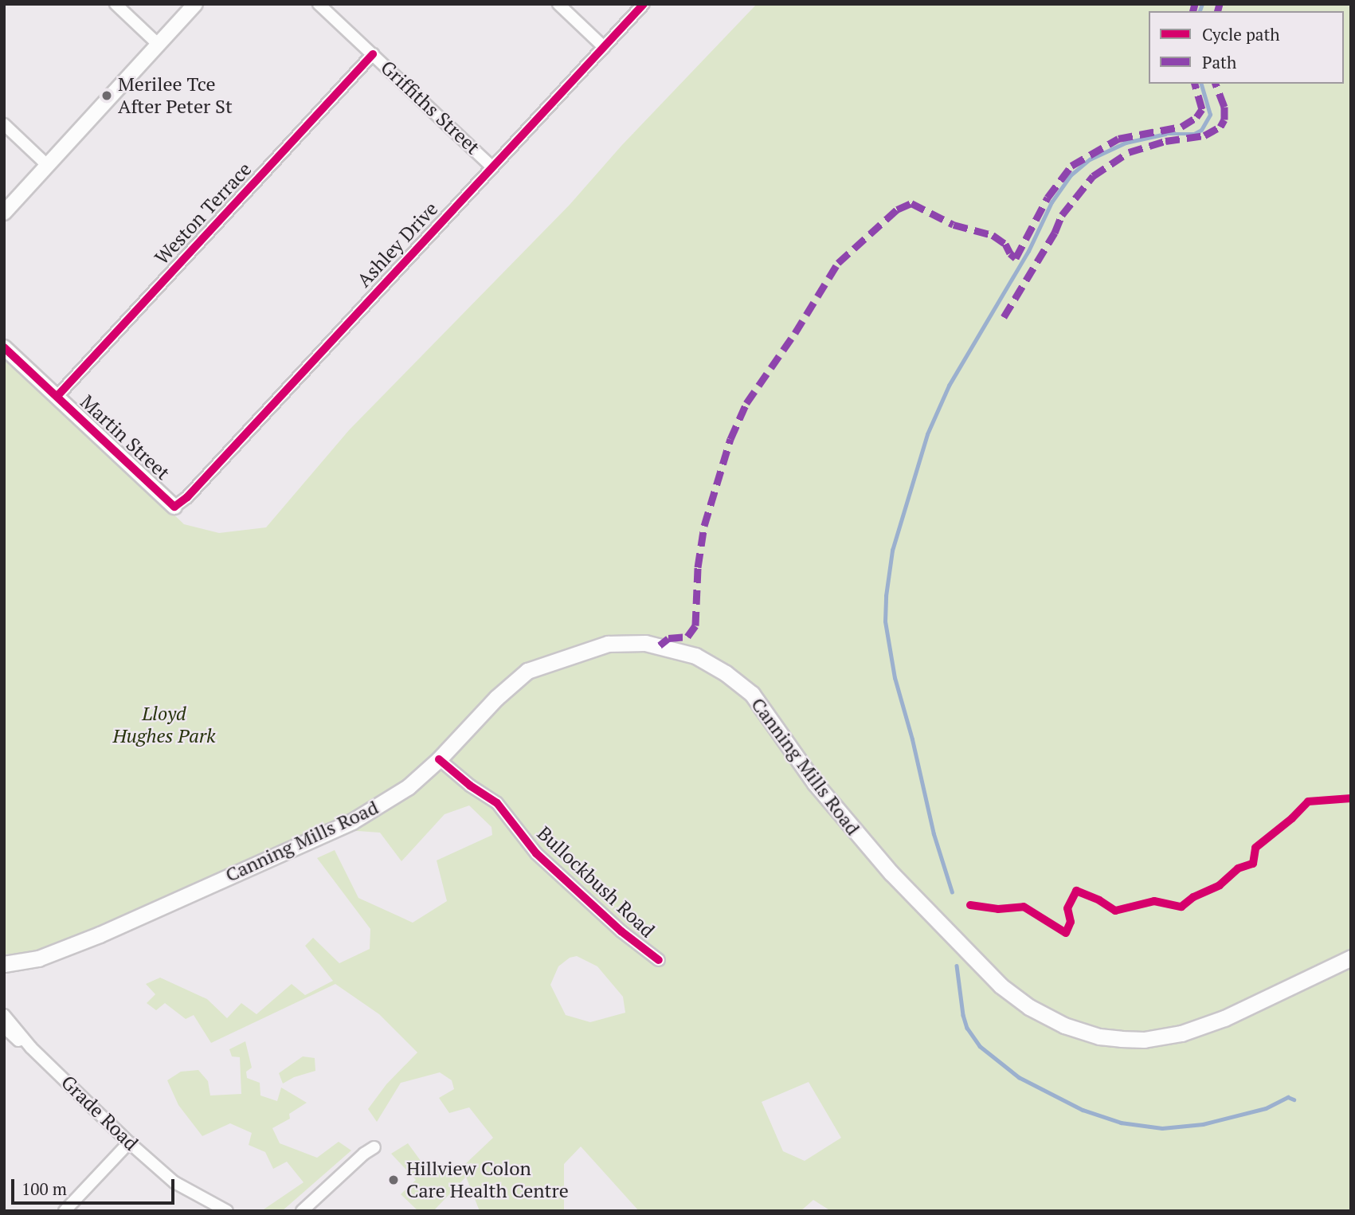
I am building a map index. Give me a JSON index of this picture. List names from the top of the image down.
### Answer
{
  "streets": {
    "main road": ["Canning Mills Road"],
    "street": [
      "Griffiths Street",
      "Weston Terrace",
      "Ashley Drive",
      "Martin Street",
      "Bullockbush Road",
      "Grade Road"
    ]
  },
  "crossings": [
    ["Griffiths Street", "Weston Terrace"],
    ["Griffiths Street", "Ashley Drive"],
    ["Weston Terrace", "Martin Street"],
    ["Ashley Drive", "Martin Street"],
    ["Canning Mills Road", "Bullockbush Road"]
  ],
  "parks": ["Lloyd Hughes Park"],
  "places": ["Merilee Tce After Peter St", "Hillview Colon Care Health Centre"],
  "legend": ["Cycle path", "Path"],
  "scale_bar": "100 m"
}
